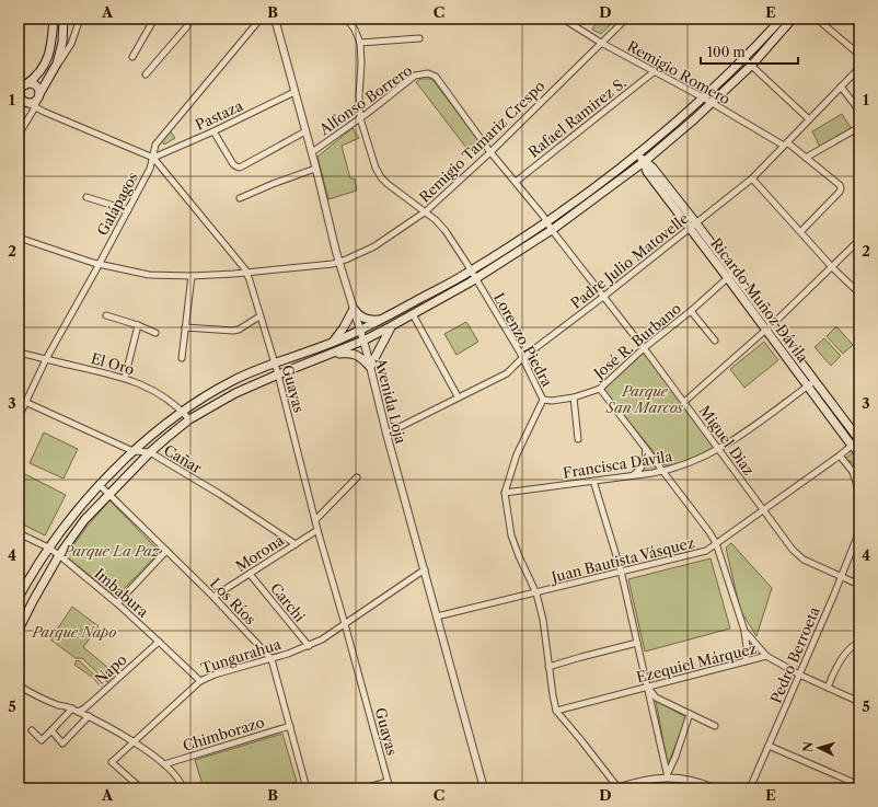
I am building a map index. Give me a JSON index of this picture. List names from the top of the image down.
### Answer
{
  "streets": {
    "main road": ["Ricardo Muñoz Dávila"],
    "street": [
      "Remigio Romero",
      "Alfonso Borrero",
      "Pastaza",
      "Rafael Ramirez S.",
      "Remigio Tamariz Crespo",
      "Galápagos",
      "Padre Julio Matovelle",
      "Lorenzo Piedra",
      "José R. Burbano",
      "El Oro",
      "Guayas",
      "Avenida Loja",
      "Miguel Diaz",
      "Cañar",
      "Francisca Dávila",
      "Morona",
      "Juan Bautista Vásquez",
      "Imbabura",
      "Los Ríos",
      "Carchi",
      "Pedro Berroeta",
      "Tungurahua",
      "Ezequiel Márquez",
      "Napo",
      "Chimborazo"
    ]
  },
  "crossings": [
    ["Remigio Romero", "Rafael Ramirez S."],
    ["Remigio Romero", "Remigio Tamariz Crespo"],
    ["Remigio Romero", "Padre Julio Matovelle"],
    ["Alfonso Borrero", "Rafael Ramirez S."],
    ["Alfonso Borrero", "Remigio Tamariz Crespo"],
    ["Alfonso Borrero", "Lorenzo Piedra"],
    ["Alfonso Borrero", "Avenida Loja"],
    ["Alfonso Borrero", "Miguel Diaz"],
    ["Pastaza", "Galápagos"],
    ["Pastaza", "Guayas"],
    ["Pastaza", "Avenida Loja"],
    ["Remigio Tamariz Crespo", "Lorenzo Piedra"],
    ["Remigio Tamariz Crespo", "Guayas"],
    ["Remigio Tamariz Crespo", "Avenida Loja"],
    ["Galápagos", "El Oro"],
    ["Galápagos", "Guayas"],
    ["Galápagos", "Cañar"],
    ["Padre Julio Matovelle", "Ricardo Muñoz Dávila"],
    ["Padre Julio Matovelle", "Lorenzo Piedra"],
    ["Padre Julio Matovelle", "Avenida Loja"],
    ["Padre Julio Matovelle", "Miguel Diaz"],
    ["Ricardo Muñoz Dávila", "José R. Burbano"],
    ["Ricardo Muñoz Dávila", "Francisca Dávila"],
    ["Ricardo Muñoz Dávila", "Juan Bautista Vásquez"],
    ["Lorenzo Piedra", "José R. Burbano"],
    ["Lorenzo Piedra", "Francisca Dávila"],
    ["Lorenzo Piedra", "Juan Bautista Vásquez"],
    ["Lorenzo Piedra", "Ezequiel Márquez"],
    ["José R. Burbano", "Miguel Diaz"],
    ["Guayas", "Morona"],
    ["Guayas", "Tungurahua"],
    ["Avenida Loja", "Juan Bautista Vásquez"],
    ["Avenida Loja", "Tungurahua"],
    ["Miguel Diaz", "Francisca Dávila"],
    ["Miguel Diaz", "Juan Bautista Vásquez"],
    ["Miguel Diaz", "Pedro Berroeta"],
    ["Cañar", "Morona"],
    ["Morona", "Los Ríos"],
    ["Morona", "Carchi"],
    ["Imbabura", "Tungurahua"],
    ["Imbabura", "Napo"],
    ["Los Ríos", "Tungurahua"],
    ["Los Ríos", "Chimborazo"],
    ["Carchi", "Tungurahua"],
    ["Pedro Berroeta", "Ezequiel Márquez"]
  ],
  "parks": ["Parque San Marcos", "Parque La Paz", "Parque Napo"],
  "scale_bar": "100 m",
  "north": "left",
  "grid": {
    "columns": [
      "A",
      "B",
      "C",
      "D",
      "E"
    ],
    "rows": [
      "1",
      "2",
      "3",
      "4",
      "5"
    ]
  }
}
